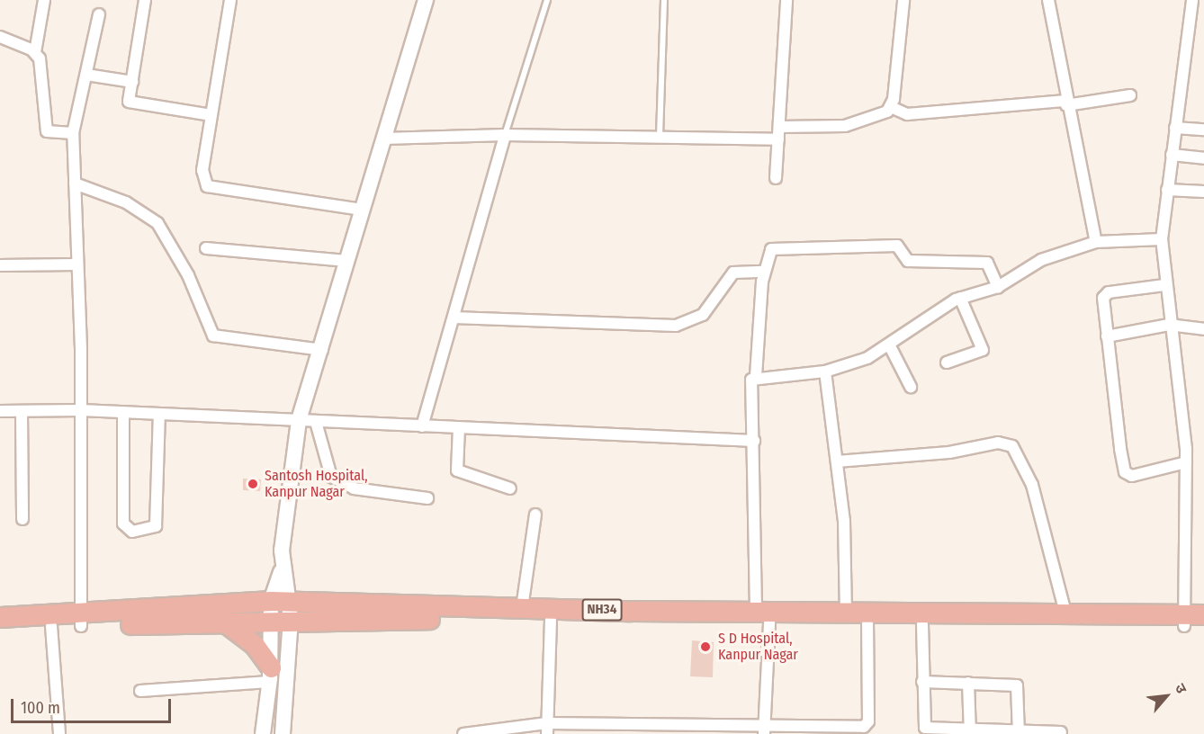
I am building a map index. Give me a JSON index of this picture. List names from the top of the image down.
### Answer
{
  "streets": {
    "highway": ["NH34"]
  },
  "places": ["Santosh Hospital, Kanpur Nagar", "S D Hospital, Kanpur Nagar"],
  "scale_bar": "100 m",
  "north": "top right"
}
